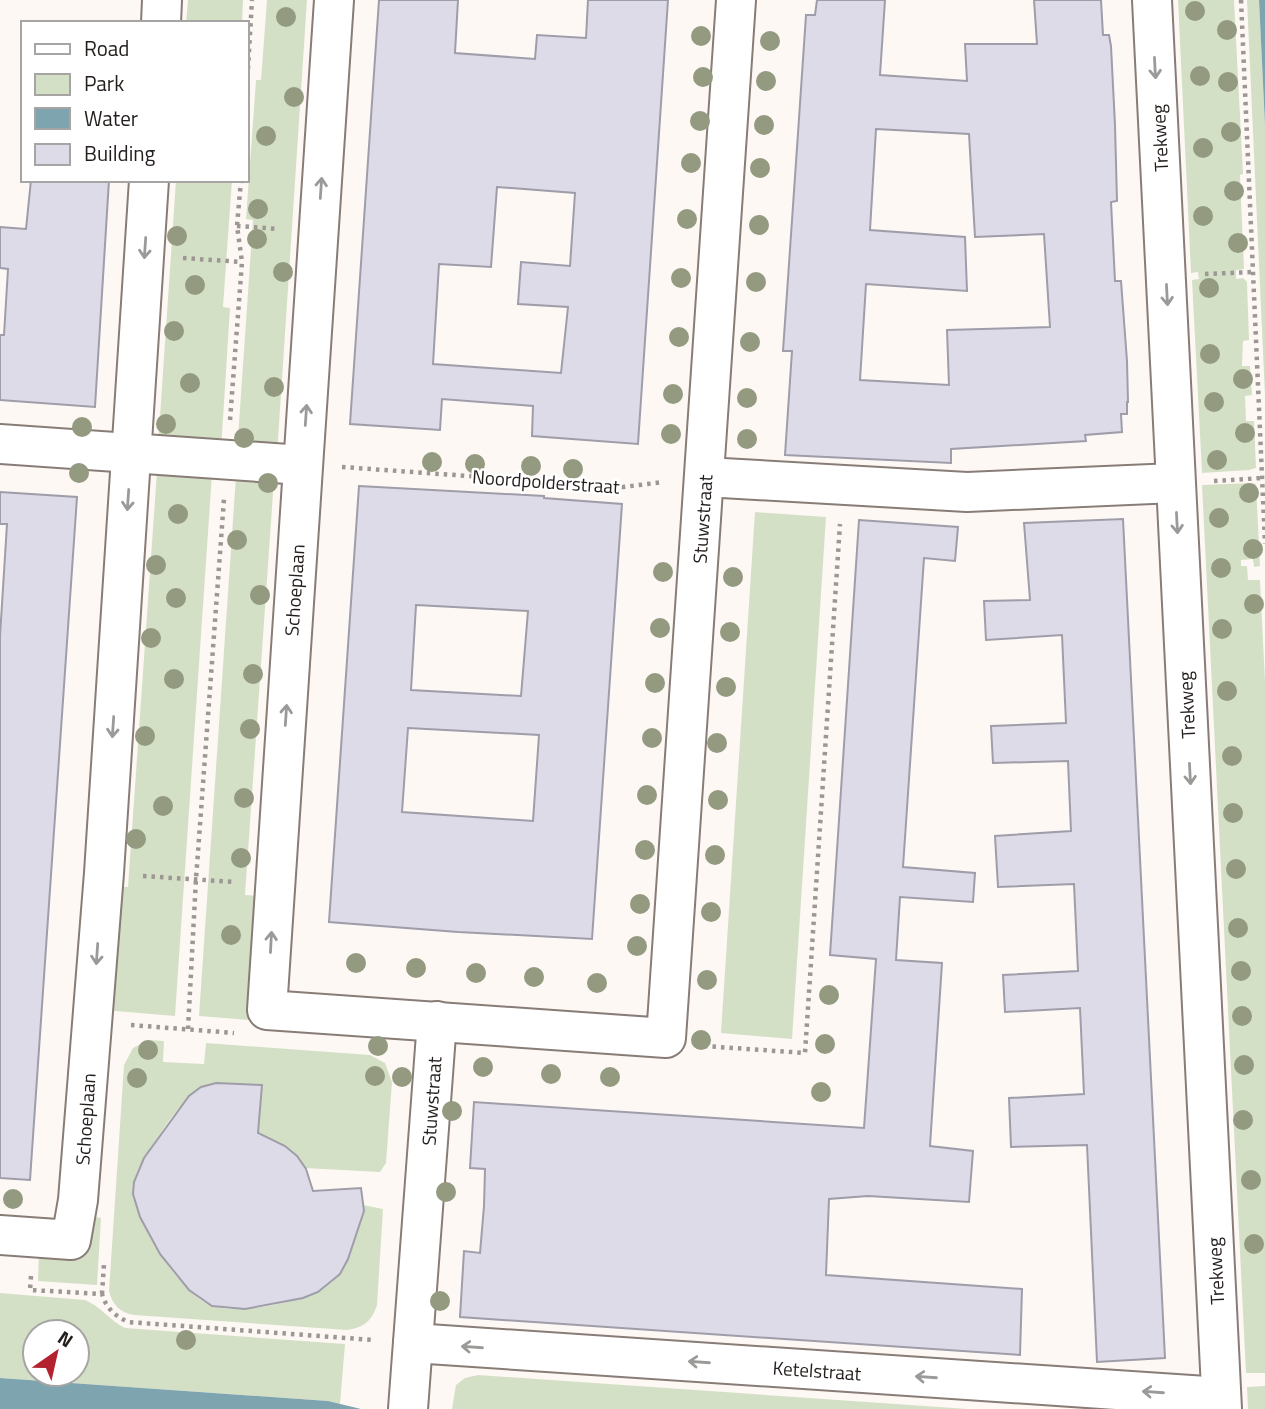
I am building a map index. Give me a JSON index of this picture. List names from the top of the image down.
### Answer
{
  "streets": {
    "street": [
      "Trekweg",
      "Stuwstraat",
      "Schoeplaan",
      "Ketelstraat"
    ],
    "path": ["Noordpolderstraat"]
  },
  "crossings": [
    ["Trekweg", "Ketelstraat"],
    ["Noordpolderstraat", "Stuwstraat"],
    ["Noordpolderstraat", "Schoeplaan"],
    ["Stuwstraat", "Ketelstraat"]
  ],
  "one_way": ["Trekweg", "Ketelstraat"],
  "legend": [
    "Road",
    "Park",
    "Water",
    "Building"
  ],
  "north": "top right"
}
